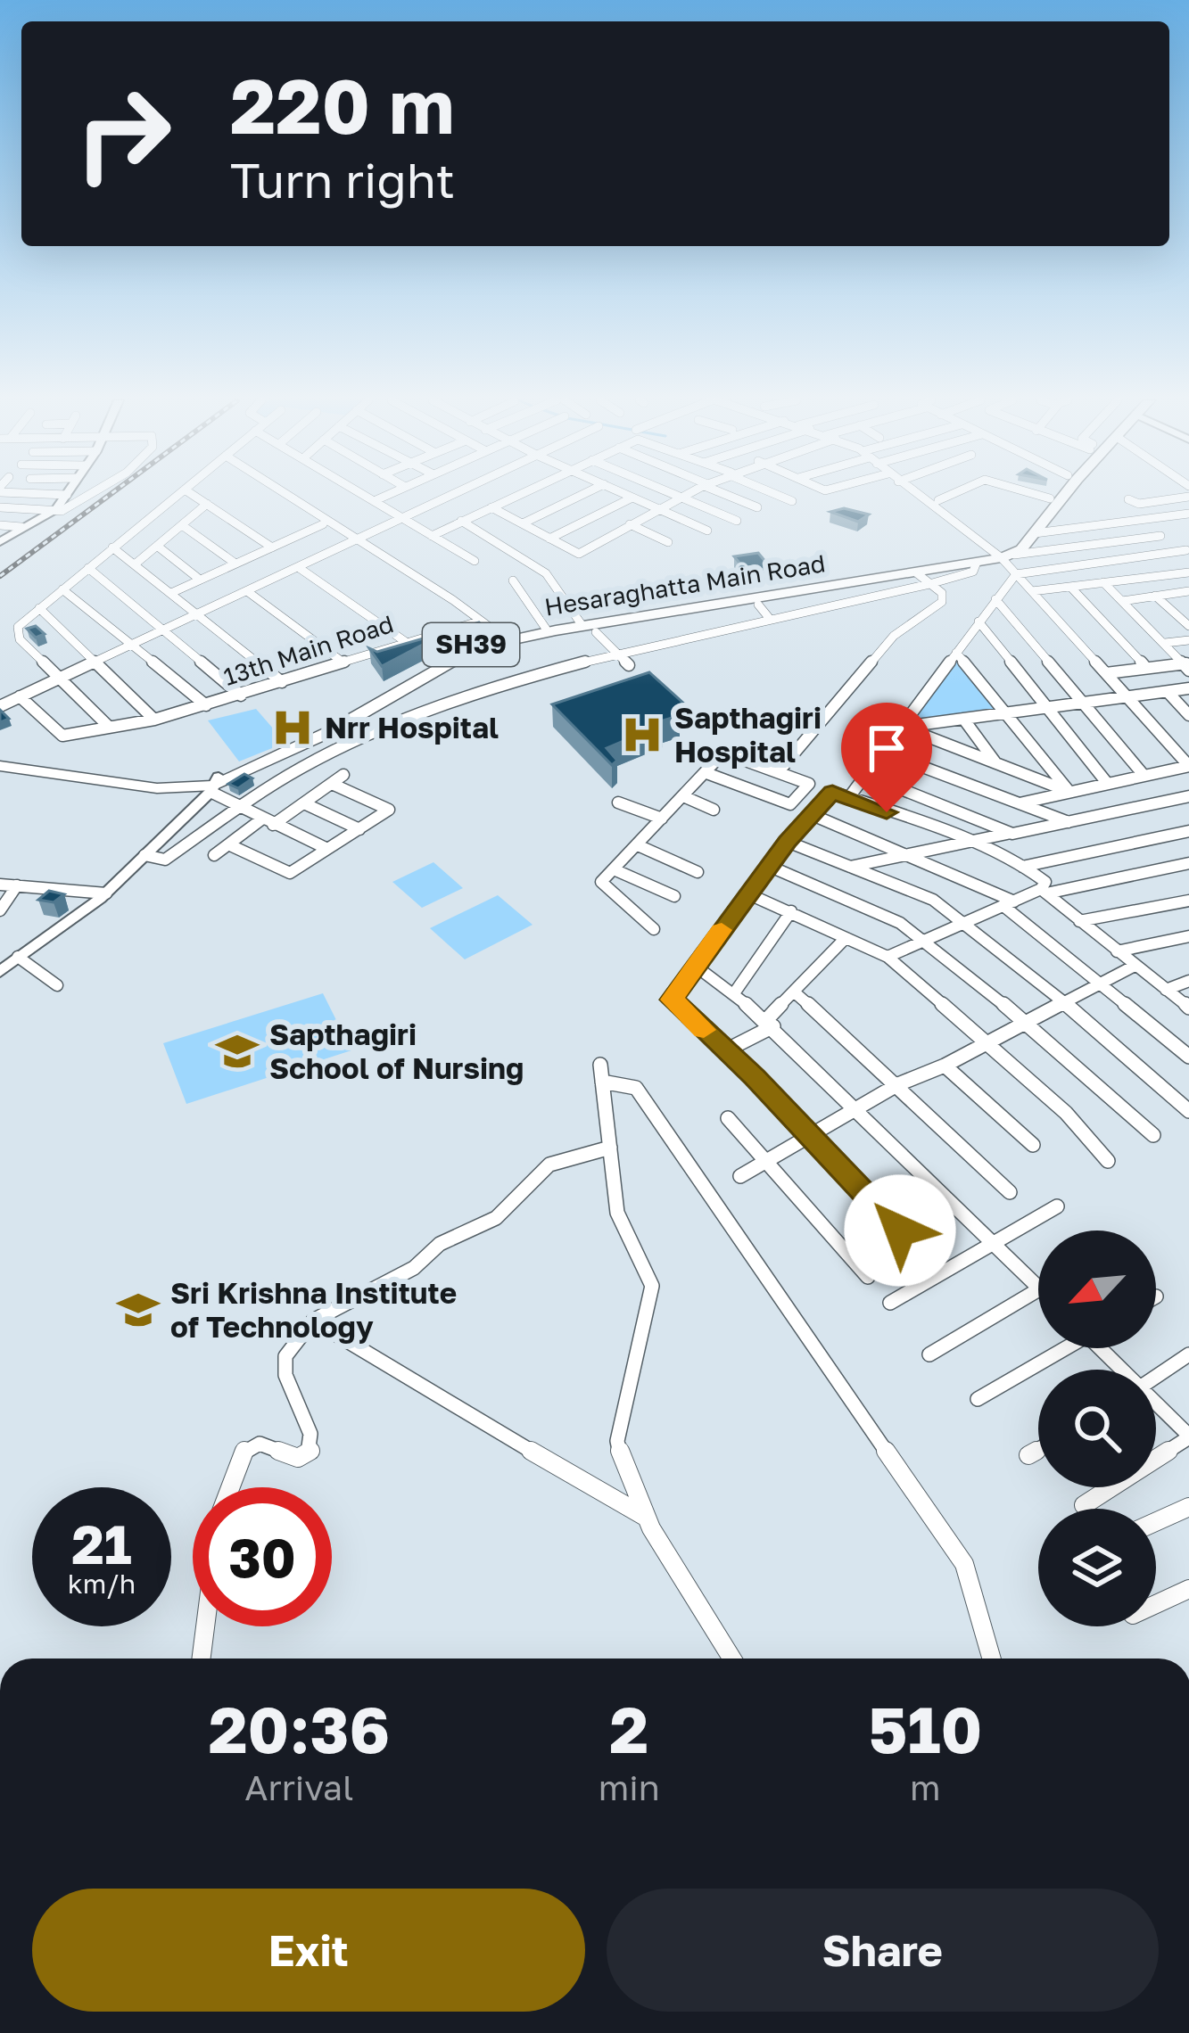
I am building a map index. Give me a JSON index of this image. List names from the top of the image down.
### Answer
{
  "streets": {
    "main road": ["Hesaraghatta Main Road", "SH39"],
    "street": ["13th Main Road"]
  },
  "places": {
    "hospital": ["Nrr Hospital", "Sapthagiri Hospital"],
    "school or university": ["Sapthagiri School of Nursing", "Sri Krishna Institute of Technology"]
  },
  "north": "bottom left",
  "page": {
    "turn": ["220 m", "Turn right"],
    "speed": "21 km/h",
    "limit": "30",
    "eta": [
      "20:36",
      "Arrival",
      "2",
      "min",
      "510",
      "m"
    ],
    "buttons": ["Exit", "Share"]
  }
}
